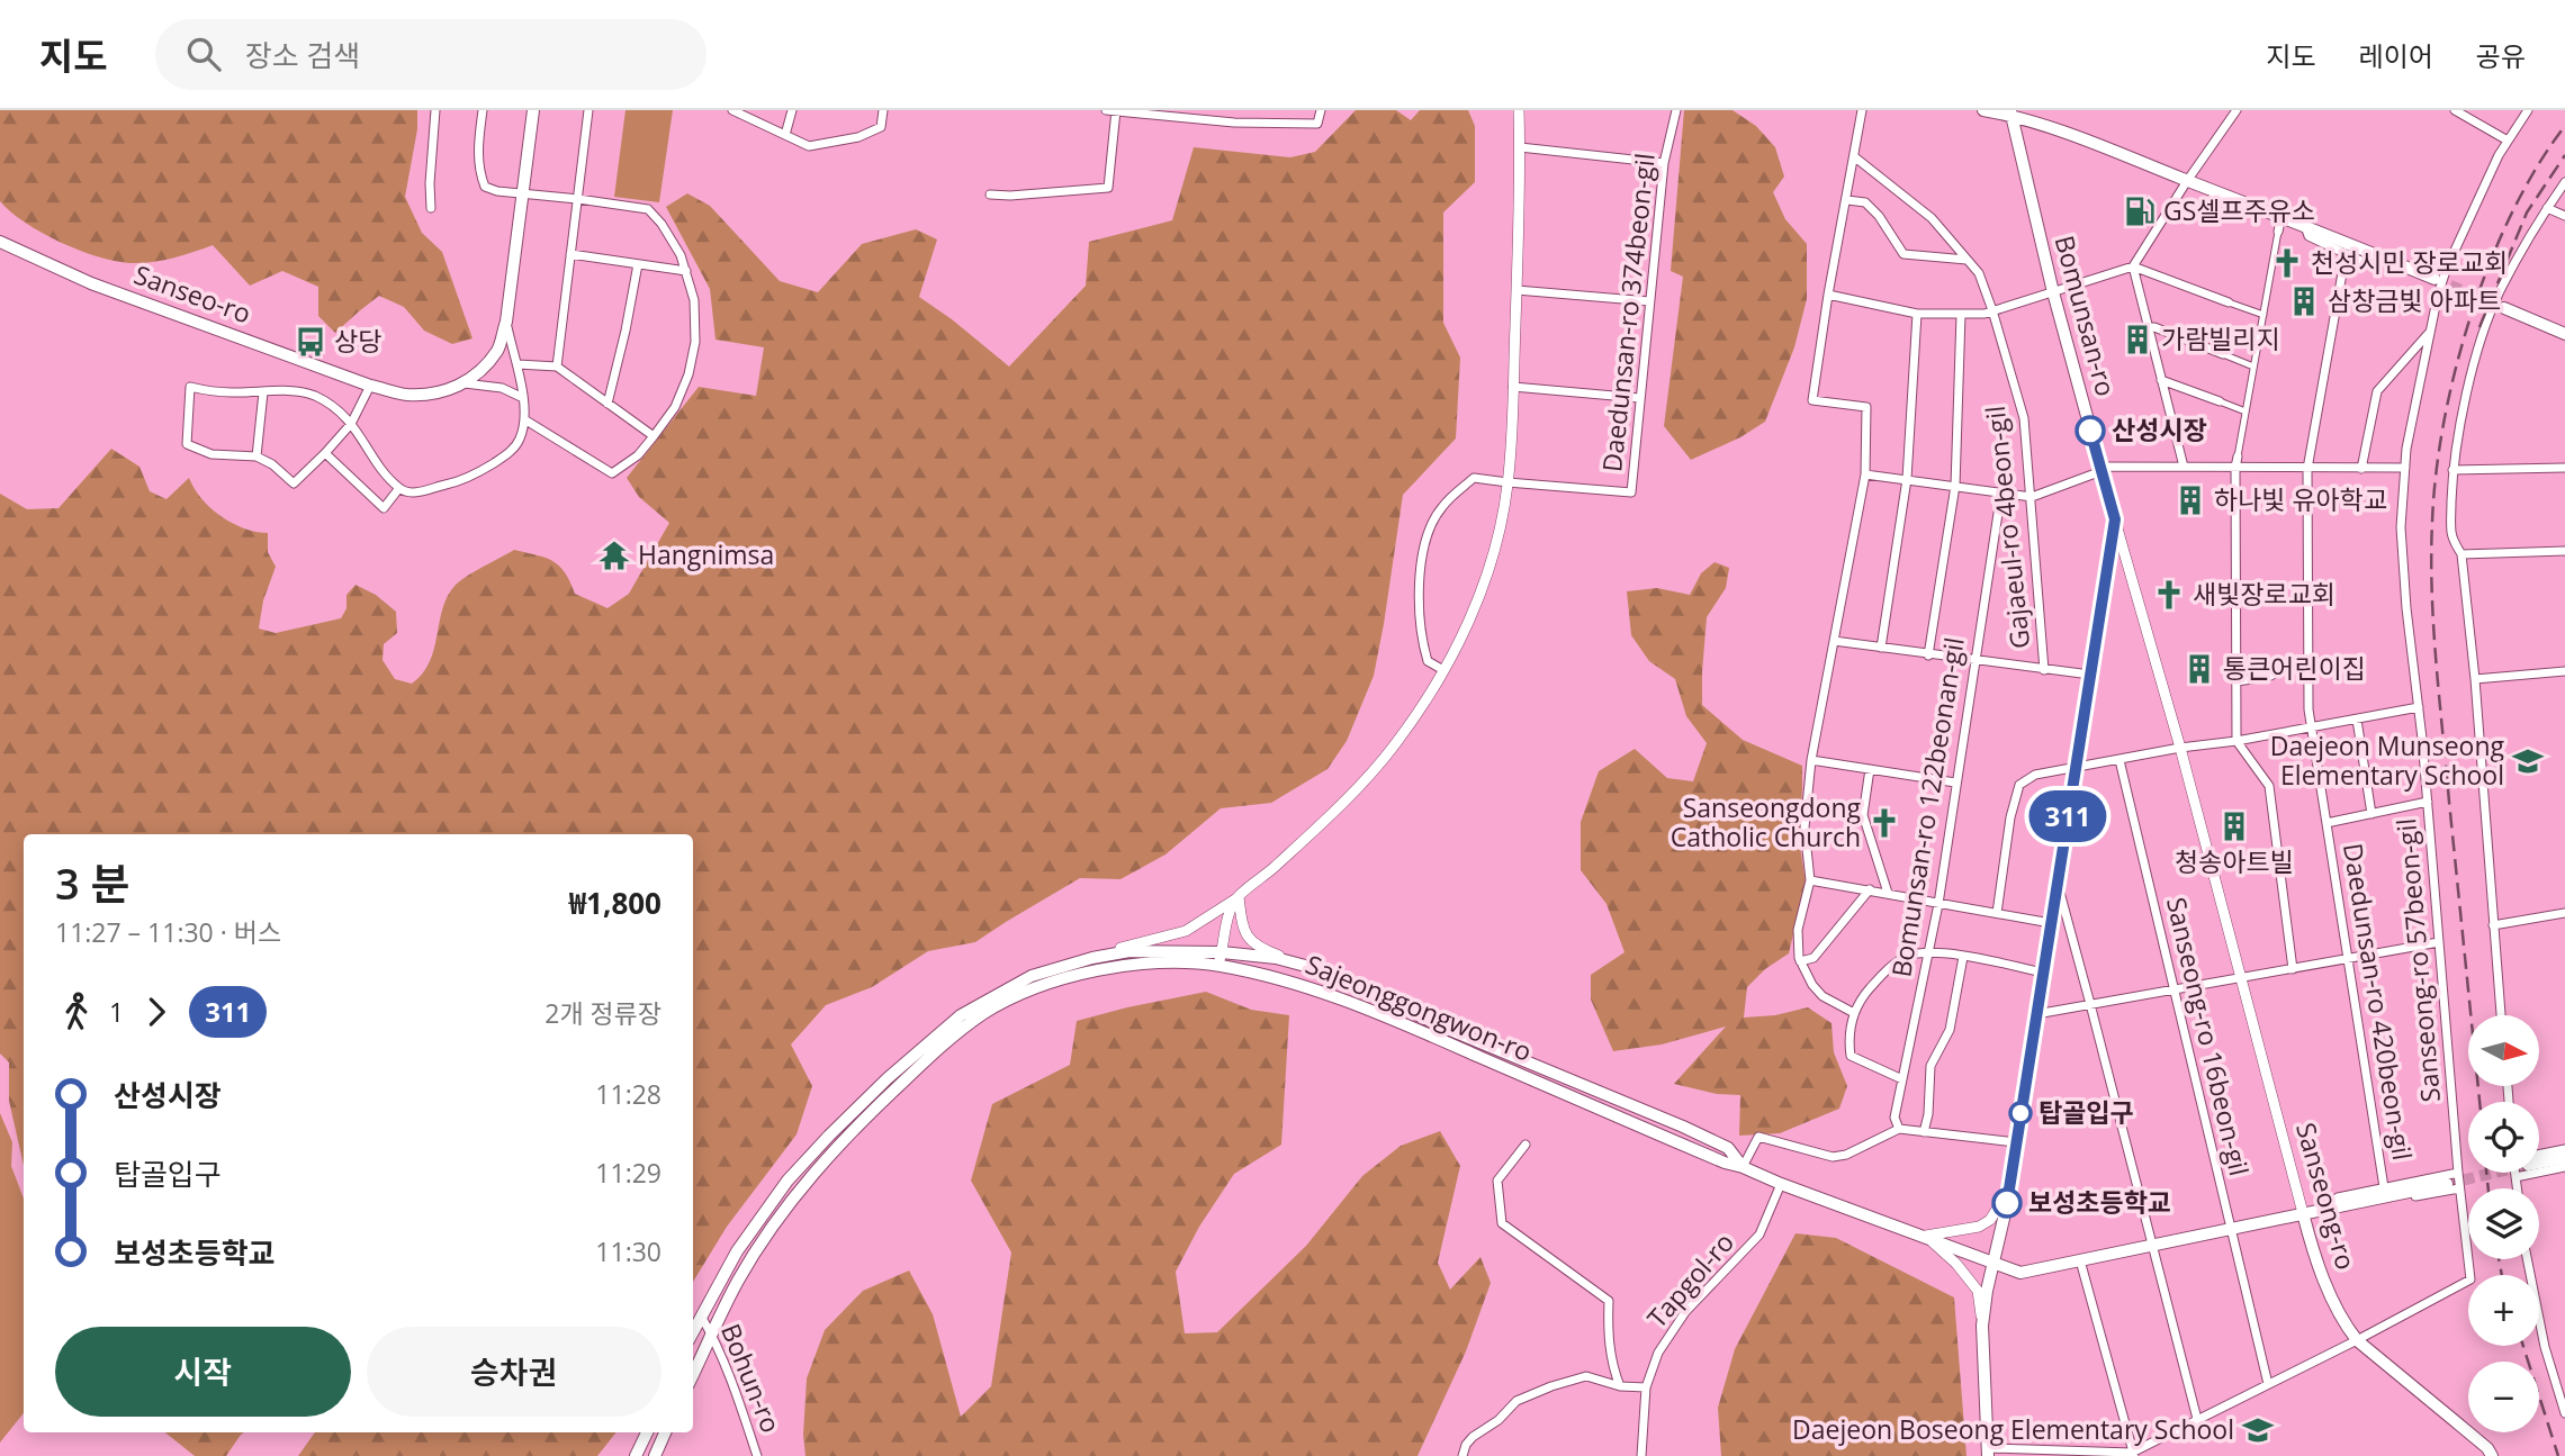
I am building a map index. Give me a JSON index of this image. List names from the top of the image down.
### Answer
{
  "streets": {
    "main road": [
      "Sanseo-ro",
      "Bomunsan-ro",
      "Sajeonggongwon-ro",
      "Sanseong-ro"
    ],
    "street": [
      "Daedunsan-ro 374beon-gil",
      "Gajaeul-ro 4beon-gil",
      "Bomunsan-ro 122beonan-gil",
      "Sanseong-ro 57beon-gil",
      "Daedunsan-ro 420beon-gil",
      "Sanseong-ro 16beon-gil",
      "Tapgol-ro",
      "Bohun-ro"
    ]
  },
  "crossings": [
    ["Bomunsan-ro", "Sajeonggongwon-ro"],
    ["Bomunsan-ro", "Sanseong-ro"],
    ["Sanseong-ro 57beon-gil", "Daedunsan-ro 420beon-gil"],
    ["Sanseong-ro 57beon-gil", "Sanseong-ro"],
    ["Sajeonggongwon-ro", "Sanseong-ro 16beon-gil"],
    ["Sajeonggongwon-ro", "Sanseong-ro"],
    ["Sajeonggongwon-ro", "Tapgol-ro"],
    ["Sajeonggongwon-ro", "Bohun-ro"]
  ],
  "places": {
    "fuel station": ["GS셀프주유소"],
    "church": ["천성시민 장로교회", "새빛장로교회", "Sanseongdong Catholic Church"],
    "building": [
      "삼창금빛 아파트",
      "가람빌리지",
      "하나빛 유아학교",
      "통큰어린이집",
      "청송아트빌"
    ],
    "bus stop": ["상당"],
    "other": ["산성시장", "탑골입구", "보성초등학교"],
    "temple": ["Hangnimsa"],
    "school or university": ["Daejeon Munseong Elementary School", "Daejeon Boseong Elementary School"]
  },
  "lines": ["bus line 311"],
  "north": "right",
  "page": {
    "header": "지도",
    "search": "장소 검색",
    "nav": ["지도", "레이어", "공유"],
    "on_map": "311",
    "heading": ["3 분", "11:27 – 11:30 · 버스", "₩1,800"],
    "legs": ["1", "311", "2개 정류장"],
    "map_buttons": ["+", "−"],
    "list": [
      {
        "name": "산성시장",
        "value": "11:28"
      },
      {
        "name": "탑골입구",
        "value": "11:29"
      },
      {
        "name": "보성초등학교",
        "value": "11:30"
      }
    ],
    "buttons": ["시작", "승차권"]
  }
}
